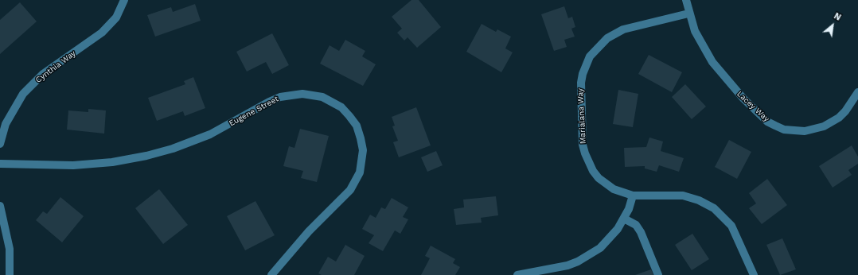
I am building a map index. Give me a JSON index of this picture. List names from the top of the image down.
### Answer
{
  "streets": {
    "street": [
      "Cynthia Way",
      "Lacey Way",
      "Eugene Street",
      "Marialana Way"
    ]
  },
  "crossings": [
    ["Lacey Way", "Marialana Way"]
  ],
  "north": "top right"
}
